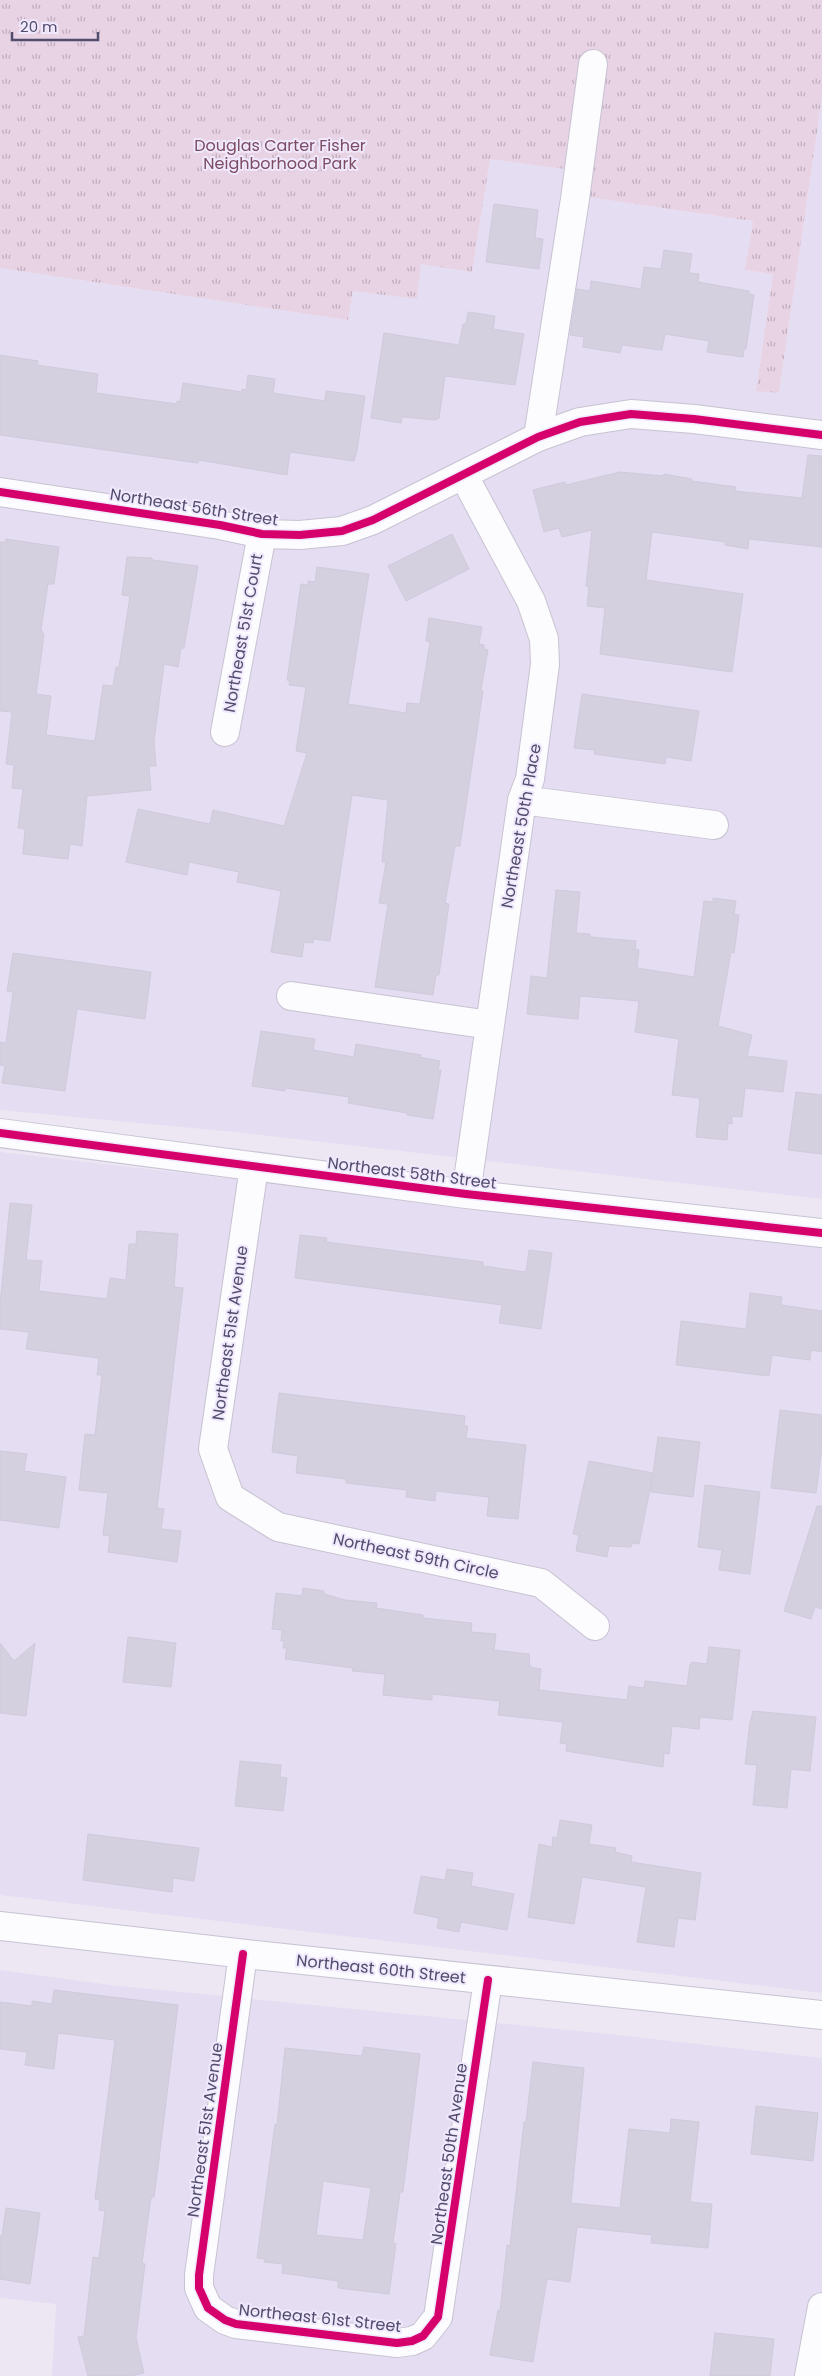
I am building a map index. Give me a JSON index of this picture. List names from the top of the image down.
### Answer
{
  "streets": {
    "street": [
      "Northeast 56th Street",
      "Northeast 51st Court",
      "Northeast 50th Place",
      "Northeast 58th Street",
      "Northeast 51st Avenue",
      "Northeast 59th Circle",
      "Northeast 60th Street",
      "Northeast 50th Avenue",
      "Northeast 61st Street"
    ]
  },
  "crossings": [
    ["Northeast 56th Street", "Northeast 51st Court"],
    ["Northeast 56th Street", "Northeast 50th Place"],
    ["Northeast 50th Place", "Northeast 58th Street"],
    ["Northeast 58th Street", "Northeast 51st Avenue"],
    ["Northeast 51st Avenue", "Northeast 59th Circle"],
    ["Northeast 51st Avenue", "Northeast 60th Street"],
    ["Northeast 51st Avenue", "Northeast 61st Street"],
    ["Northeast 60th Street", "Northeast 50th Avenue"],
    ["Northeast 50th Avenue", "Northeast 61st Street"]
  ],
  "parks": ["Douglas Carter Fisher Neighborhood Park"],
  "scale_bar": "20 m"
}
